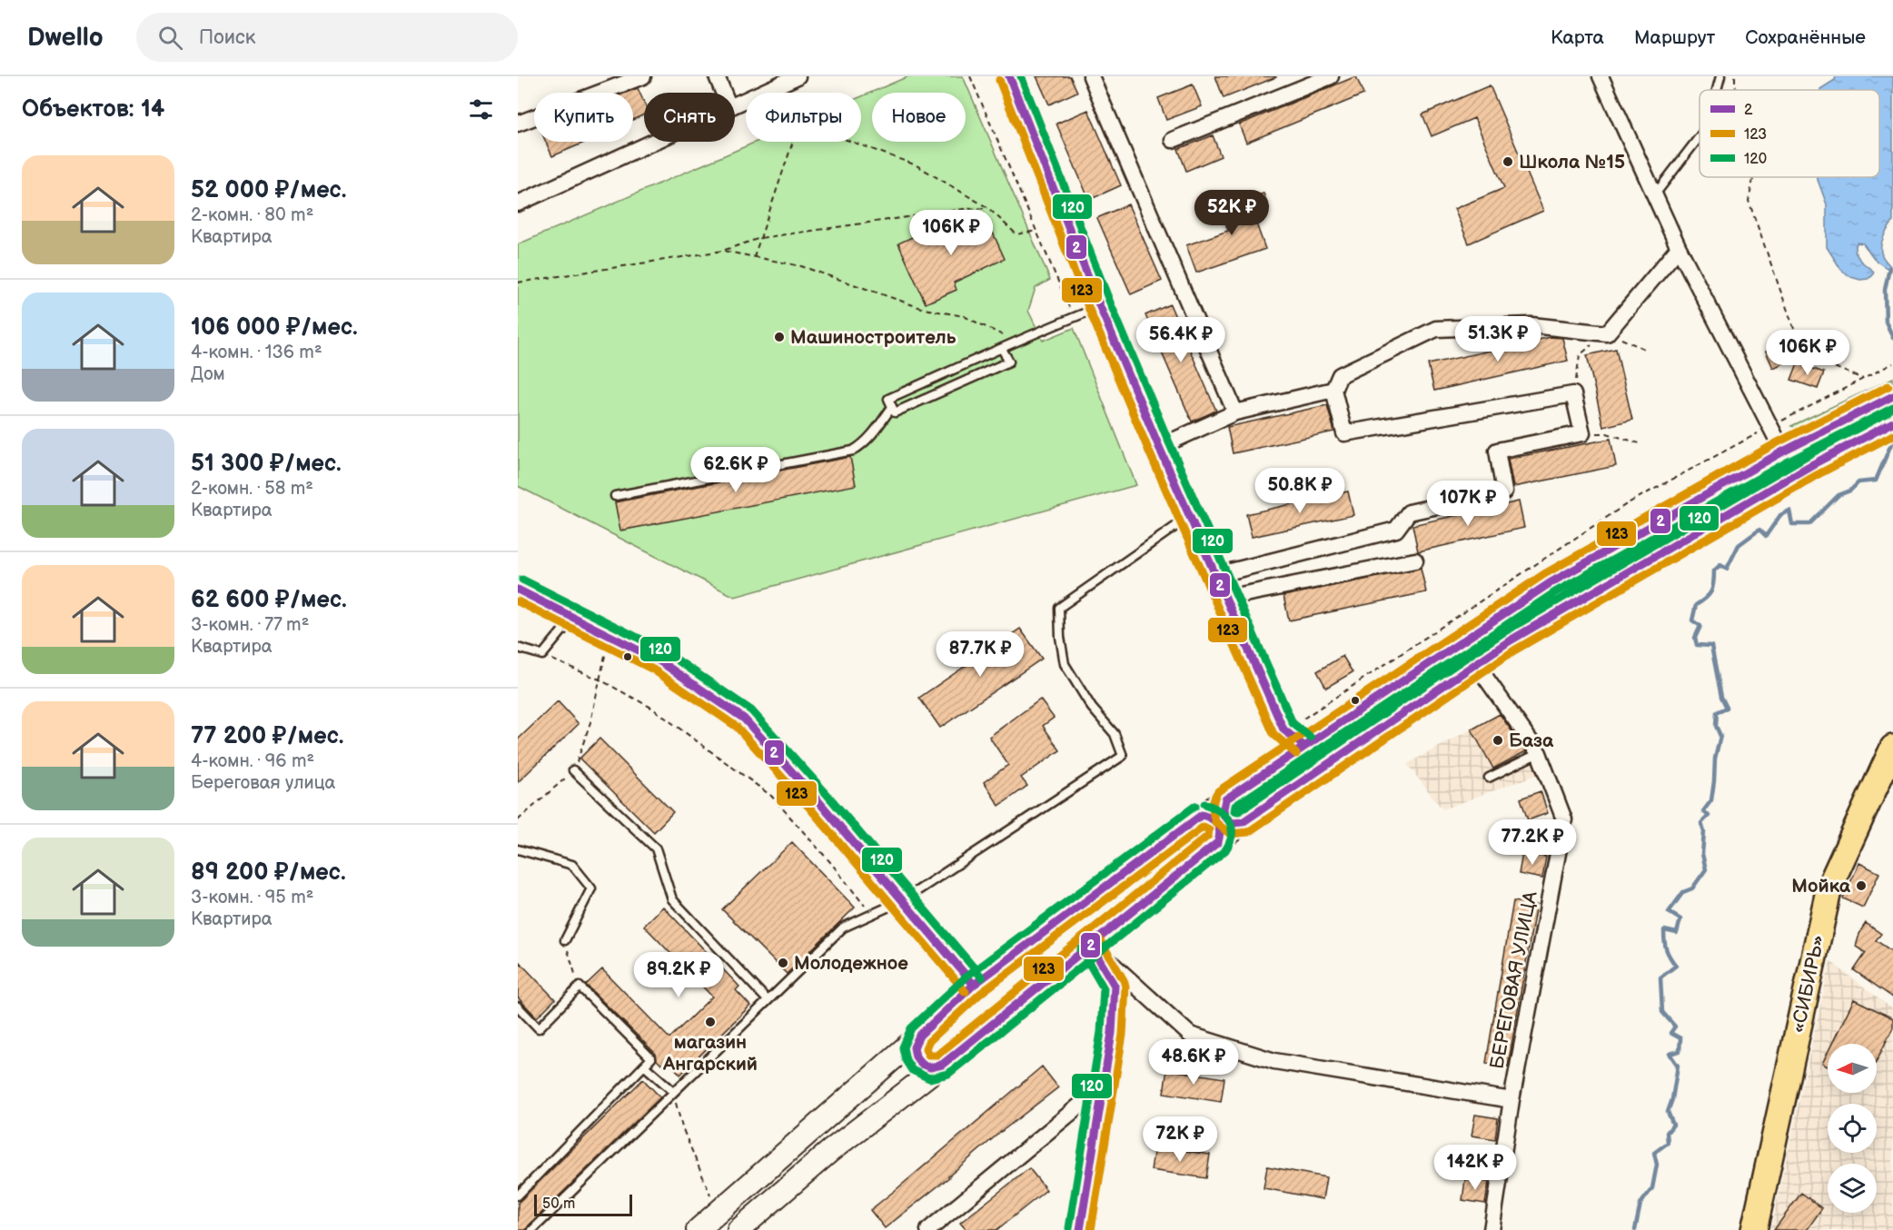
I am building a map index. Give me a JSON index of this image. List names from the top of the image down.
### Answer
{
  "streets": {
    "main road": ["«СИБИРЬ»"],
    "street": ["БЕРЕГОВАЯ УЛИЦА"]
  },
  "places": [
    "Школа №15",
    "Машиностроитель",
    "База",
    "Мойка",
    "Молодежное",
    "магазин Ангарский"
  ],
  "lines": ["transit line 2", "transit line 120", "transit line 123"],
  "legend": ["2", "123", "120"],
  "scale_bar": "50 m",
  "north": "left",
  "page": {
    "header": "Dwello",
    "search": "Поиск",
    "nav": ["Карта", "Маршрут", "Сохранённые"],
    "heading": "Объектов: 14",
    "chip": [
      "Купить",
      "Снять",
      "Фильтры",
      "Новое"
    ],
    "list": [
      {
        "name": "52 000 ₽/мес.",
        "note": "2-комн. · 80 m² · Квартира"
      },
      {
        "name": "106 000 ₽/мес.",
        "note": "4-комн. · 136 m² · Дом"
      },
      {
        "name": "51 300 ₽/мес.",
        "note": "2-комн. · 58 m² · Квартира"
      },
      {
        "name": "62 600 ₽/мес.",
        "note": "3-комн. · 77 m² · Квартира"
      },
      {
        "name": "77 200 ₽/мес.",
        "note": "4-комн. · 96 m² · Береговая улица"
      },
      {
        "name": "89 200 ₽/мес.",
        "note": "3-комн. · 95 m² · Квартира"
      }
    ],
    "price": [
      "52K ₽",
      "106K ₽",
      "51.3K ₽",
      "56.4K ₽",
      "106K ₽",
      "62.6K ₽",
      "50.8K ₽",
      "107K ₽",
      "87.7K ₽",
      "77.2K ₽",
      "89.2K ₽",
      "48.6K ₽",
      "72K ₽",
      "142K ₽"
    ],
    "scale": "50 m"
  }
}
